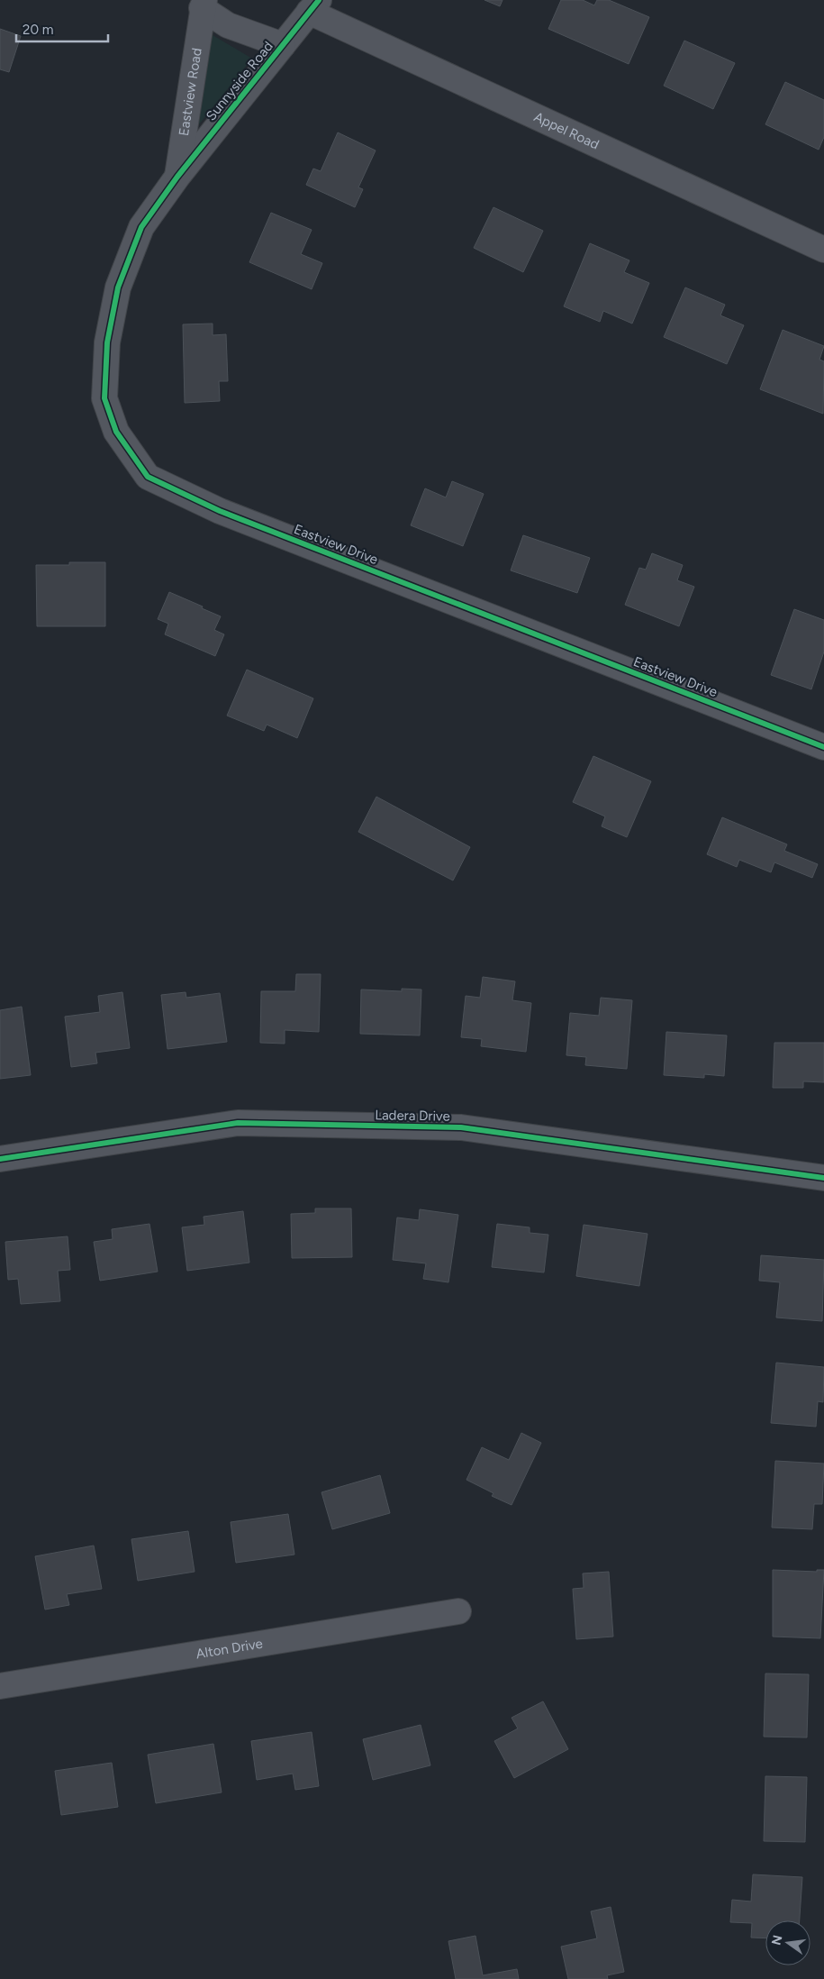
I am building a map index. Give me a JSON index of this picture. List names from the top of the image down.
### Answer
{
  "streets": {
    "street": [
      "Sunnyside Road",
      "Eastview Road",
      "Appel Road",
      "Eastview Drive",
      "Ladera Drive",
      "Alton Drive"
    ]
  },
  "crossings": [
    ["Sunnyside Road", "Eastview Road"],
    ["Sunnyside Road", "Appel Road"],
    ["Sunnyside Road", "Eastview Drive"],
    ["Eastview Road", "Eastview Drive"]
  ],
  "scale_bar": "20 m",
  "north": "left"
}
